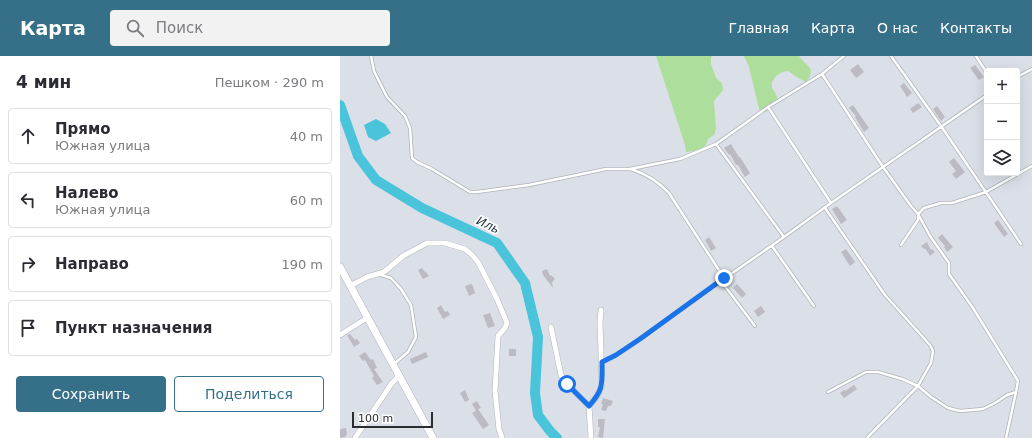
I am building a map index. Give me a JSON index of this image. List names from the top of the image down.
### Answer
{
  "water": ["Иль"],
  "scale_bar": "100 m",
  "page": {
    "header": "Карта",
    "search": "Поиск",
    "nav": [
      "Главная",
      "Карта",
      "О нас",
      "Контакты"
    ],
    "heading": ["4 мин", "Пешком · 290 m"],
    "map_buttons": ["+", "−"],
    "list": [
      ["Прямо", "Южная улица", "40 m"],
      ["Налево", "Южная улица", "60 m"],
      ["Направо", "190 m"],
      "Пункт назначения"
    ],
    "buttons": ["Сохранить", "Поделиться"],
    "scale": "100 m"
  }
}
